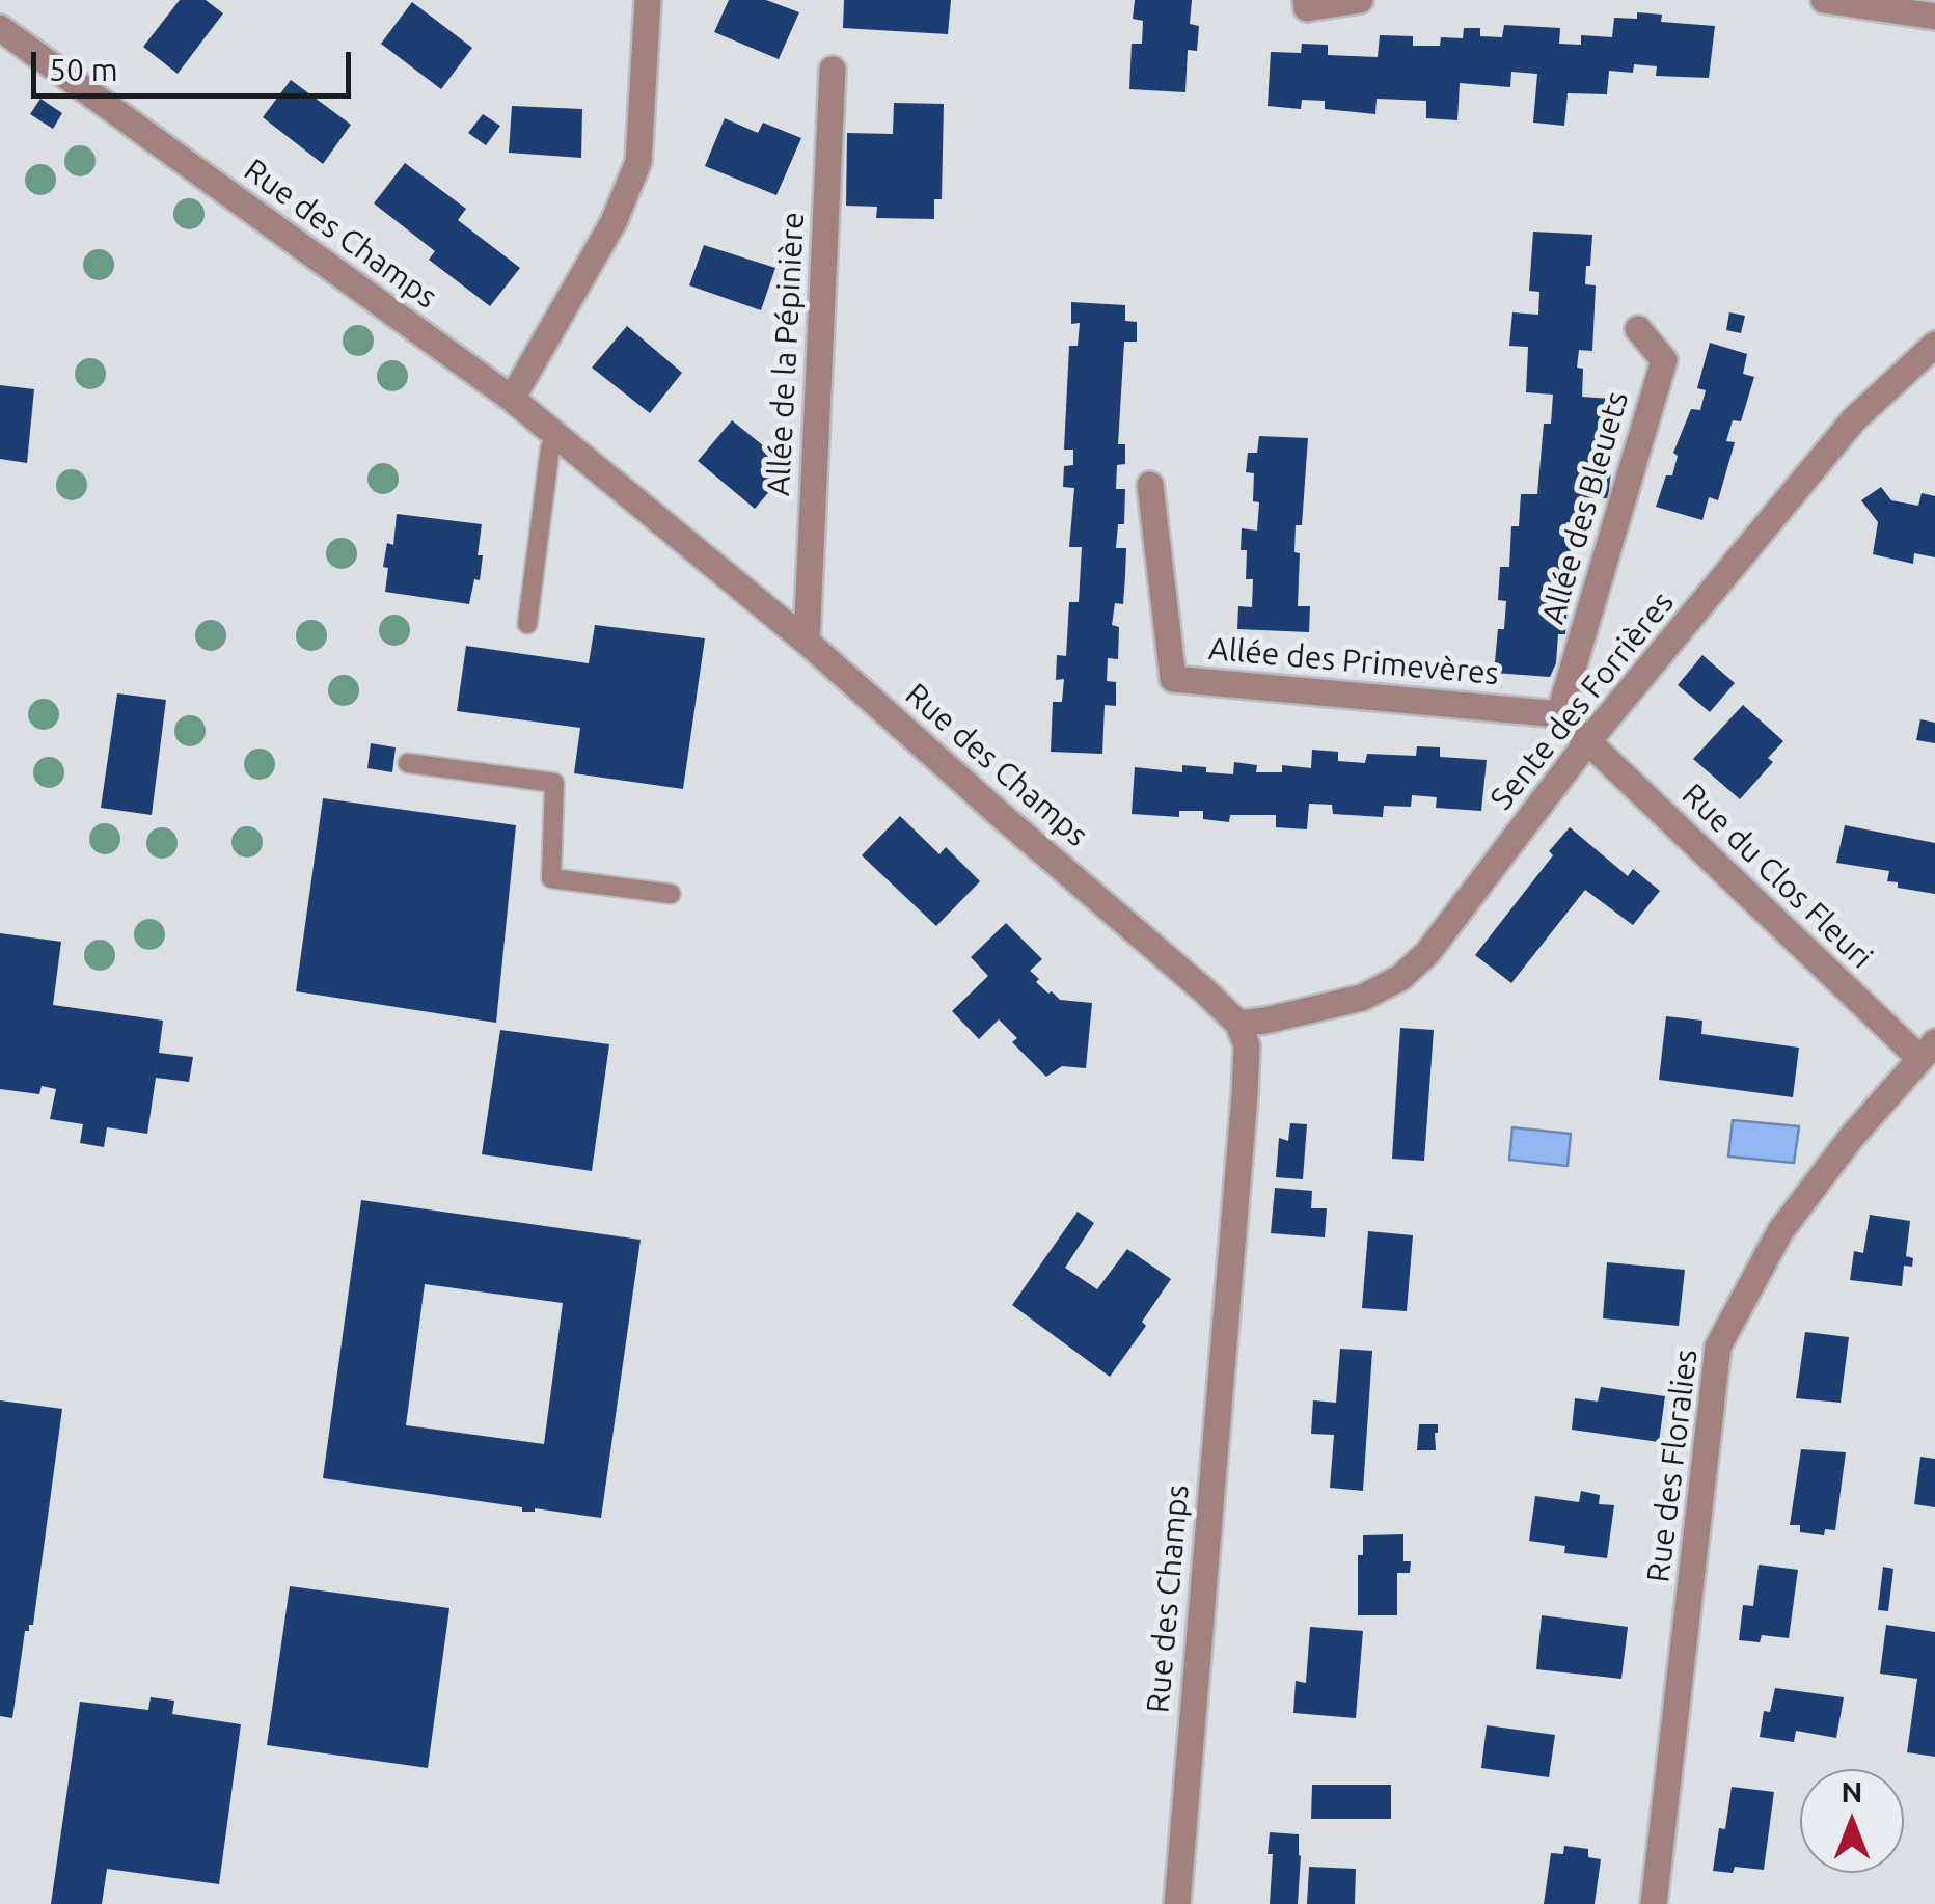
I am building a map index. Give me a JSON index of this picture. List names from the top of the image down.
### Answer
{
  "streets": {
    "street": [
      "Rue des Champs",
      "Allée de la Pépinière",
      "Allée des Bleuets",
      "Allée des Primevères",
      "Sente des Forrières",
      "Rue du Clos Fleuri",
      "Rue des Floralies"
    ]
  },
  "crossings": [
    ["Rue des Champs", "Allée de la Pépinière"],
    ["Rue des Champs", "Sente des Forrières"],
    ["Allée des Bleuets", "Allée des Primevères"],
    ["Sente des Forrières", "Rue du Clos Fleuri"],
    ["Rue du Clos Fleuri", "Rue des Floralies"]
  ],
  "scale_bar": "50 m",
  "north": "top"
}
